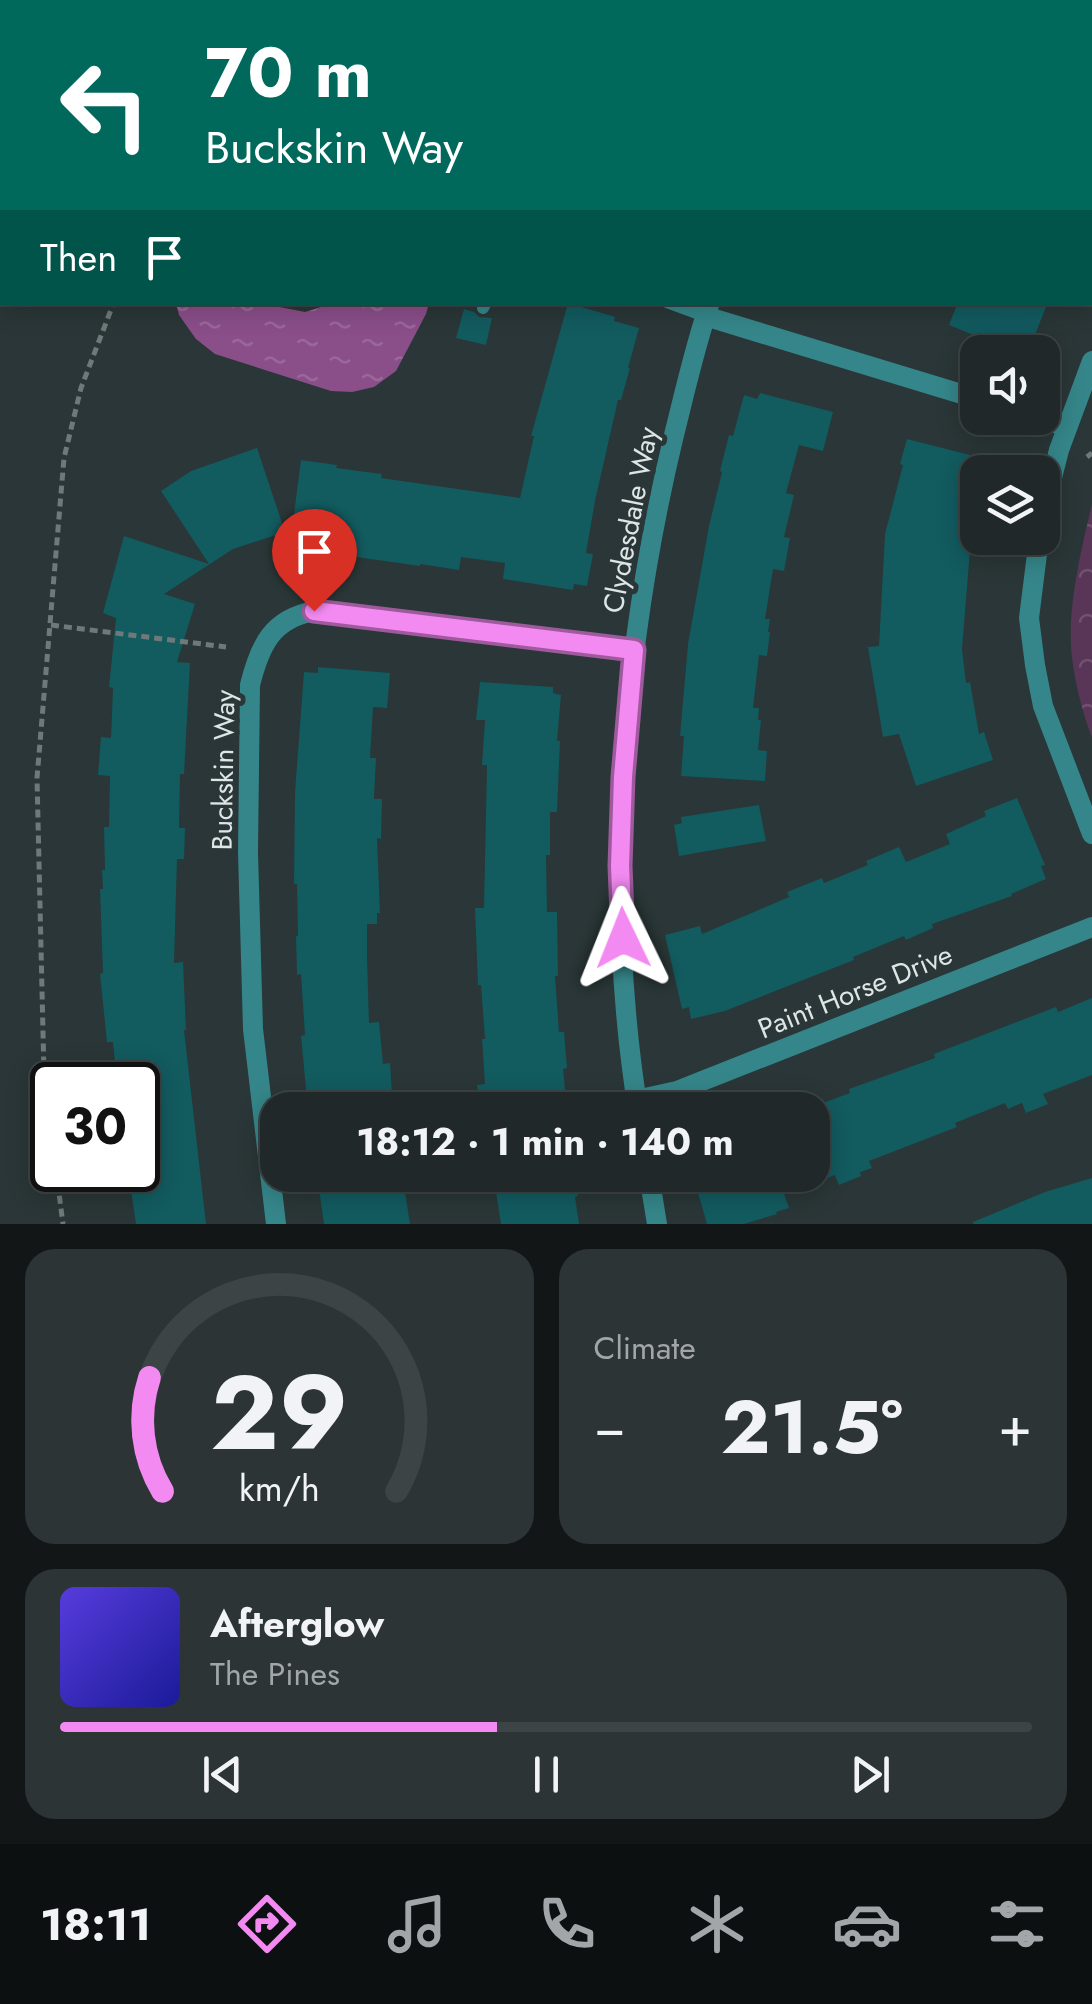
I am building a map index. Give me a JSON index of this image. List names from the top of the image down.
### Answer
{
  "streets": {
    "street": ["Clydesdale Way", "Buckskin Way", "Paint Horse Drive"]
  },
  "crossings": [
    ["Clydesdale Way", "Buckskin Way"]
  ],
  "page": {
    "turn": ["70 m", "Buckskin Way"],
    "then": "Then",
    "limit": "30",
    "trip": "18:12 · 1 min · 140 m",
    "tile": "Climate",
    "heat": ["−", "21.5°", "+"],
    "song": ["Afterglow", "The Pines"],
    "tabs": "18:11",
    "gauge": ["29", "km/h"]
  }
}
